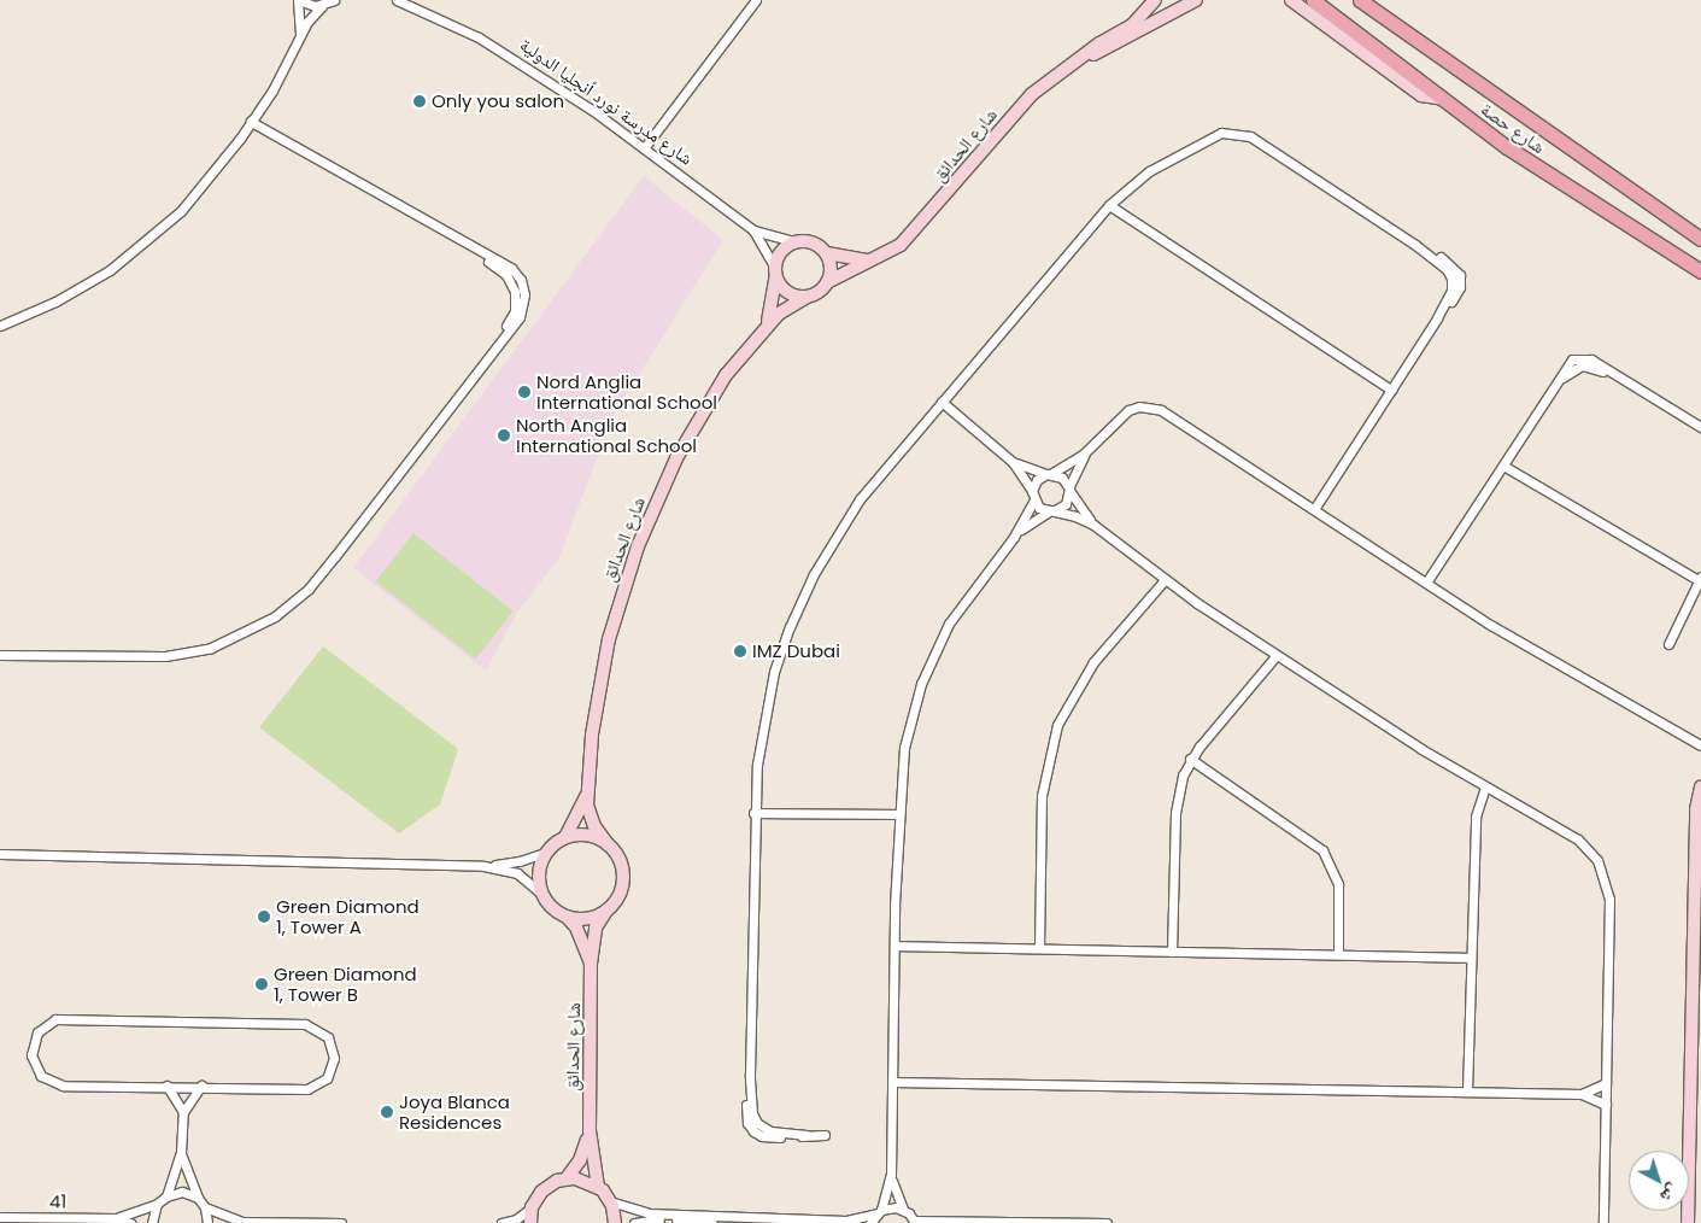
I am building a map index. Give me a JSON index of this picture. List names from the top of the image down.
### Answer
{
  "streets": {
    "main road": ["شارع حصة"],
    "street": ["شارع مدرسة نورد أنجليا الدولية", "شارع الحدائق", "41"]
  },
  "places": [
    "Only you salon",
    "Nord Anglia International School",
    "North Anglia International School",
    "IMZ Dubai",
    "Green Diamond 1, Tower A",
    "Green Diamond 1, Tower B",
    "Joya Blanca Residences"
  ],
  "north": "bottom right"
}
